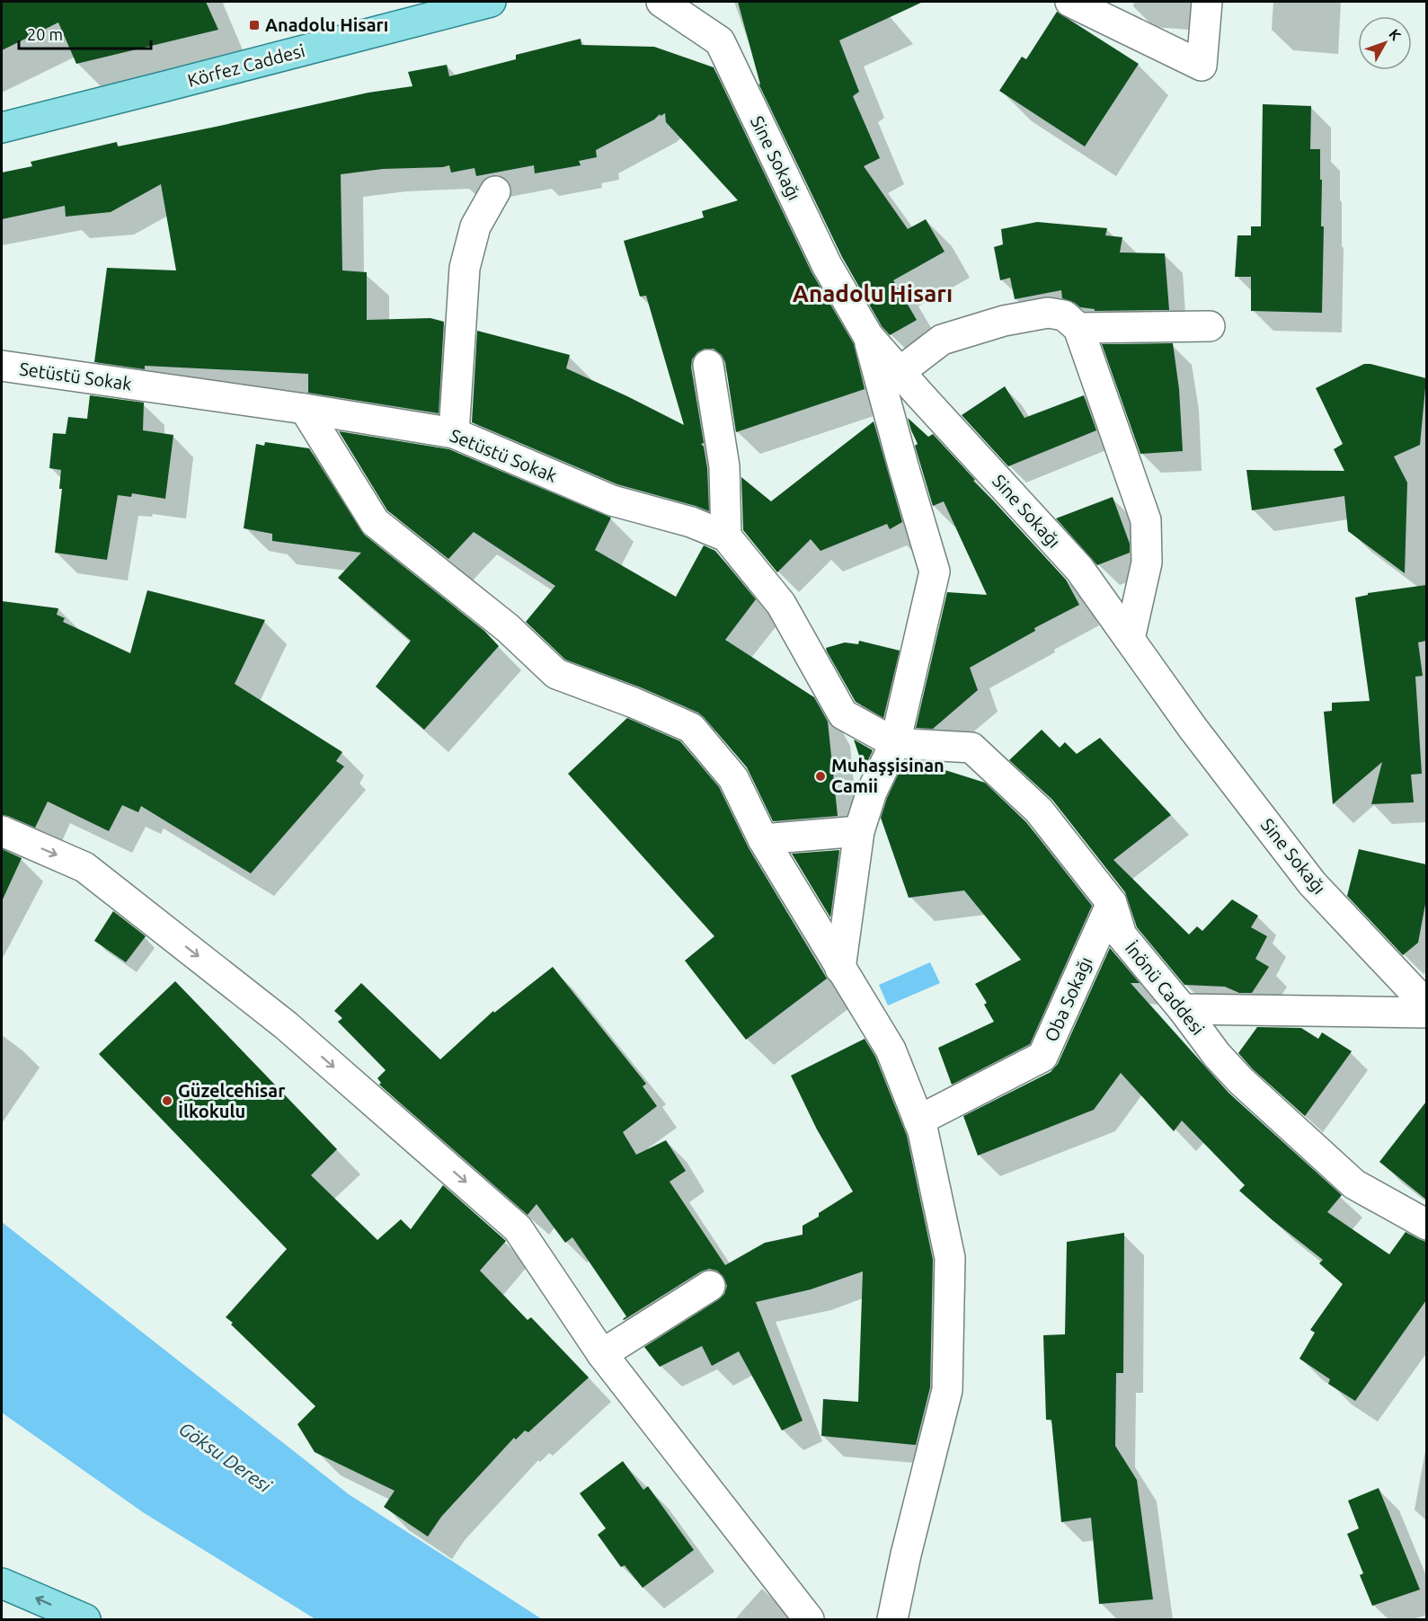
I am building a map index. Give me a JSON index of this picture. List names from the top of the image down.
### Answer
{
  "streets": {
    "main road": ["Körfez Caddesi"],
    "street": [
      "Sine Sokağı",
      "Setüstü Sokak",
      "İnönü Caddesi",
      "Oba Sokağı"
    ]
  },
  "crossings": [
    ["Setüstü Sokak", "İnönü Caddesi"],
    ["İnönü Caddesi", "Oba Sokağı"]
  ],
  "districts": ["Anadolu Hisarı"],
  "water": ["Göksu Deresi"],
  "places": {
    "transit": ["Anadolu Hisarı"],
    "other": ["Muhaşşisinan Camii", "Güzelcehisar İlkokulu"]
  },
  "scale_bar": "20 m",
  "north": "top right"
}
